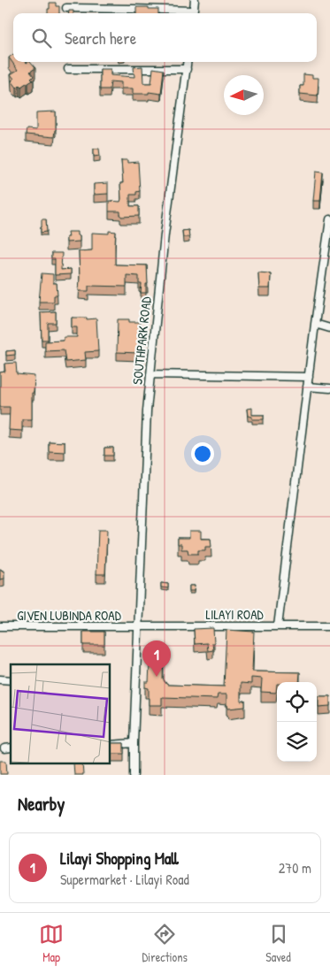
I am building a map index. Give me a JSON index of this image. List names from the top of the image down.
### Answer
{
  "streets": {
    "street": ["SOUTHPARK ROAD", "LILAYI ROAD", "GIVEN LUBINDA ROAD"]
  },
  "crossings": [
    ["SOUTHPARK ROAD", "LILAYI ROAD"],
    ["SOUTHPARK ROAD", "GIVEN LUBINDA ROAD"],
    ["LILAYI ROAD", "GIVEN LUBINDA ROAD"]
  ],
  "north": "left",
  "page": {
    "search": "Search here",
    "pins": "1",
    "heading": "Nearby",
    "list": [
      {
        "mark": "1",
        "name": "Lilayi Shopping Mall",
        "note": "Supermarket · Lilayi Road",
        "value": "270 m"
      }
    ],
    "nav": ["Map", "Directions", "Saved"]
  }
}
